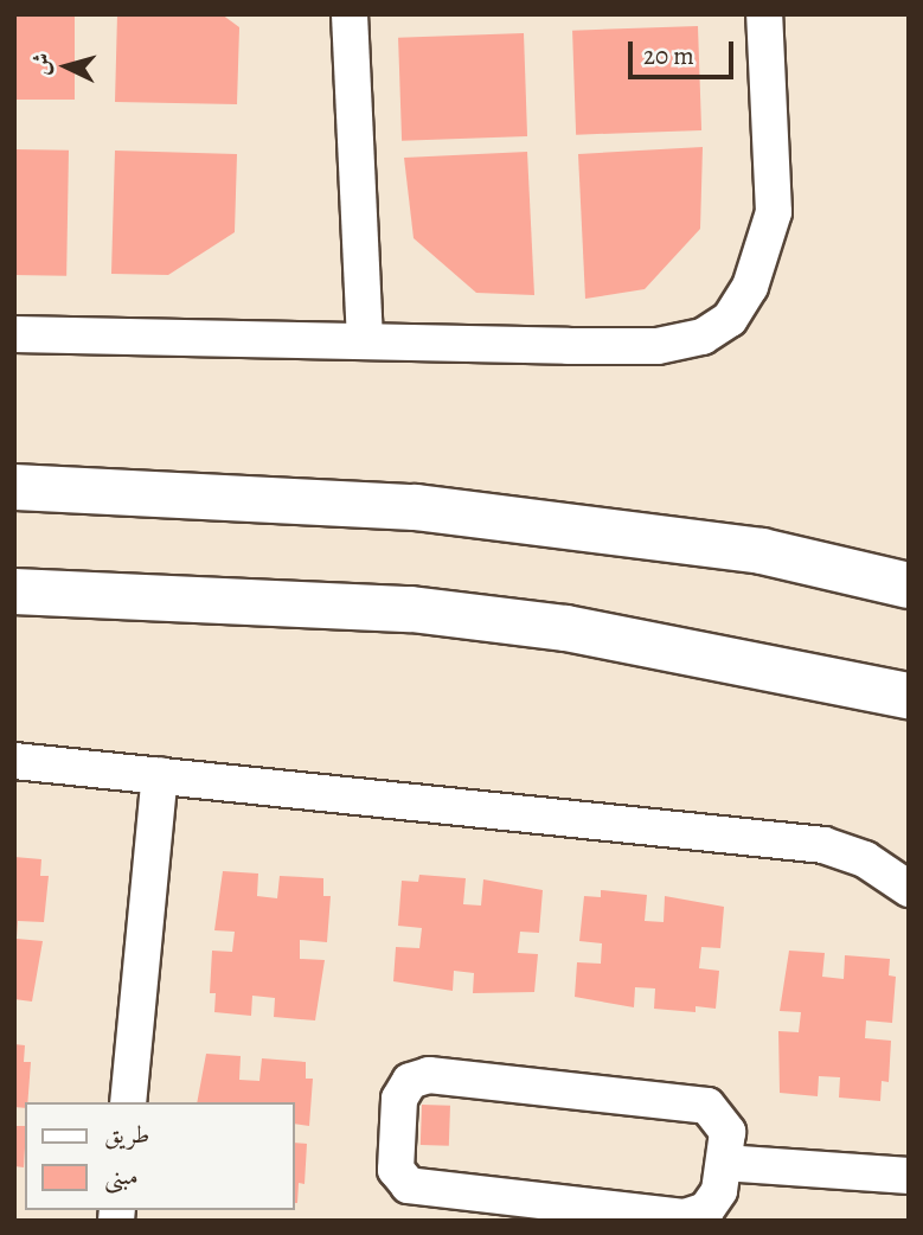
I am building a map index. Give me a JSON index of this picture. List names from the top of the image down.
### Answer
{
  "legend": ["طريق", "مبنى"],
  "scale_bar": "20 m",
  "north": "left"
}
